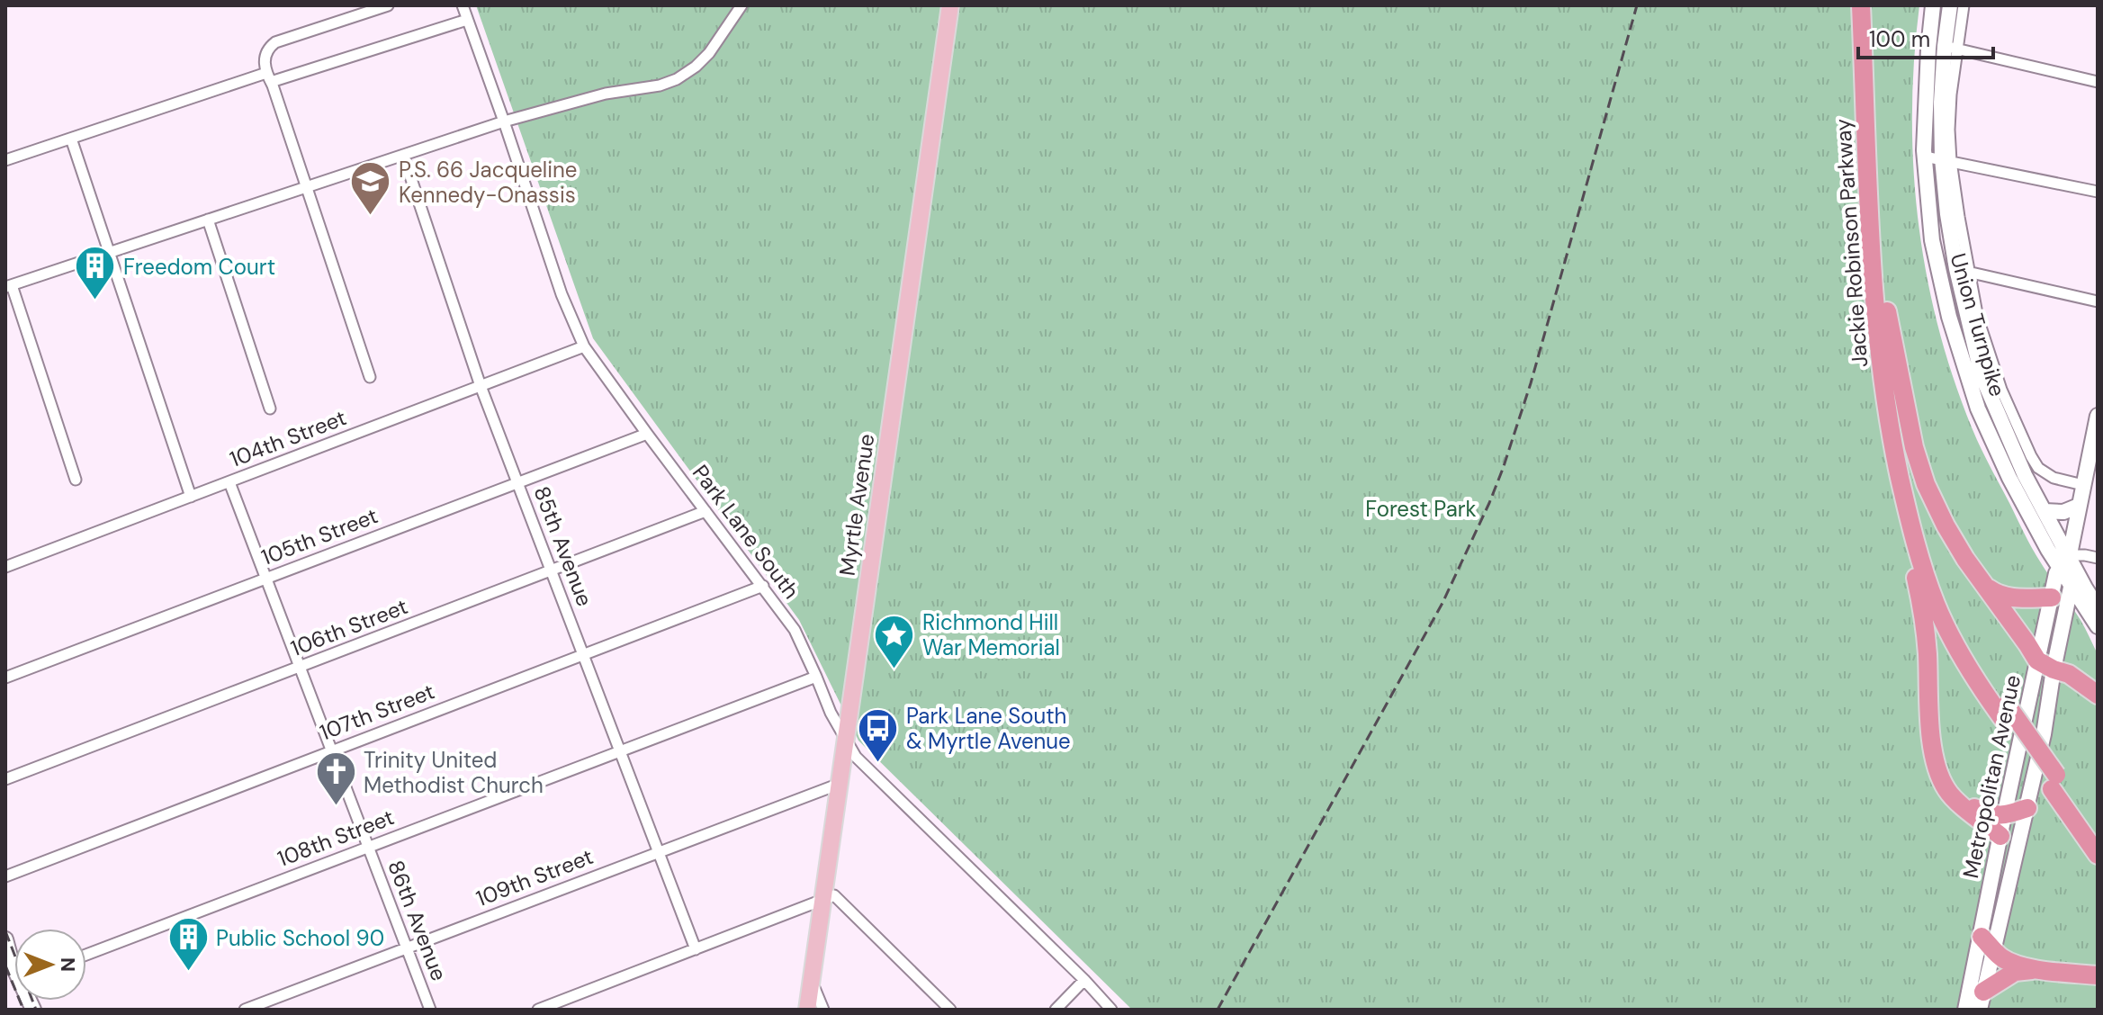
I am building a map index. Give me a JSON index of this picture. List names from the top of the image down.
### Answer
{
  "streets": {
    "highway": ["Jackie Robinson Parkway"],
    "main road": ["Union Turnpike", "Myrtle Avenue", "Metropolitan Avenue"],
    "street": [
      "104th Street",
      "Park Lane South",
      "105th Street",
      "85th Avenue",
      "106th Street",
      "107th Street",
      "108th Street",
      "109th Street",
      "86th Avenue"
    ]
  },
  "crossings": [
    ["Union Turnpike", "Metropolitan Avenue"],
    ["104th Street", "Park Lane South"],
    ["104th Street", "85th Avenue"],
    ["104th Street", "86th Avenue"],
    ["Myrtle Avenue", "Park Lane South"],
    ["Myrtle Avenue", "109th Street"],
    ["Park Lane South", "105th Street"],
    ["Park Lane South", "106th Street"],
    ["Park Lane South", "107th Street"],
    ["Park Lane South", "108th Street"],
    ["105th Street", "85th Avenue"],
    ["105th Street", "86th Avenue"],
    ["85th Avenue", "106th Street"],
    ["85th Avenue", "107th Street"],
    ["85th Avenue", "108th Street"],
    ["85th Avenue", "109th Street"],
    ["106th Street", "86th Avenue"],
    ["107th Street", "86th Avenue"],
    ["108th Street", "86th Avenue"],
    ["109th Street", "86th Avenue"]
  ],
  "parks": ["Forest Park"],
  "places": {
    "school or university": ["P.S. 66 Jacqueline Kennedy-Onassis"],
    "building": ["Freedom Court", "Public School 90"],
    "place": ["Richmond Hill War Memorial"],
    "bus stop": ["Park Lane South & Myrtle Avenue"],
    "church": ["Trinity United Methodist Church"]
  },
  "scale_bar": "100 m",
  "north": "right"
}
